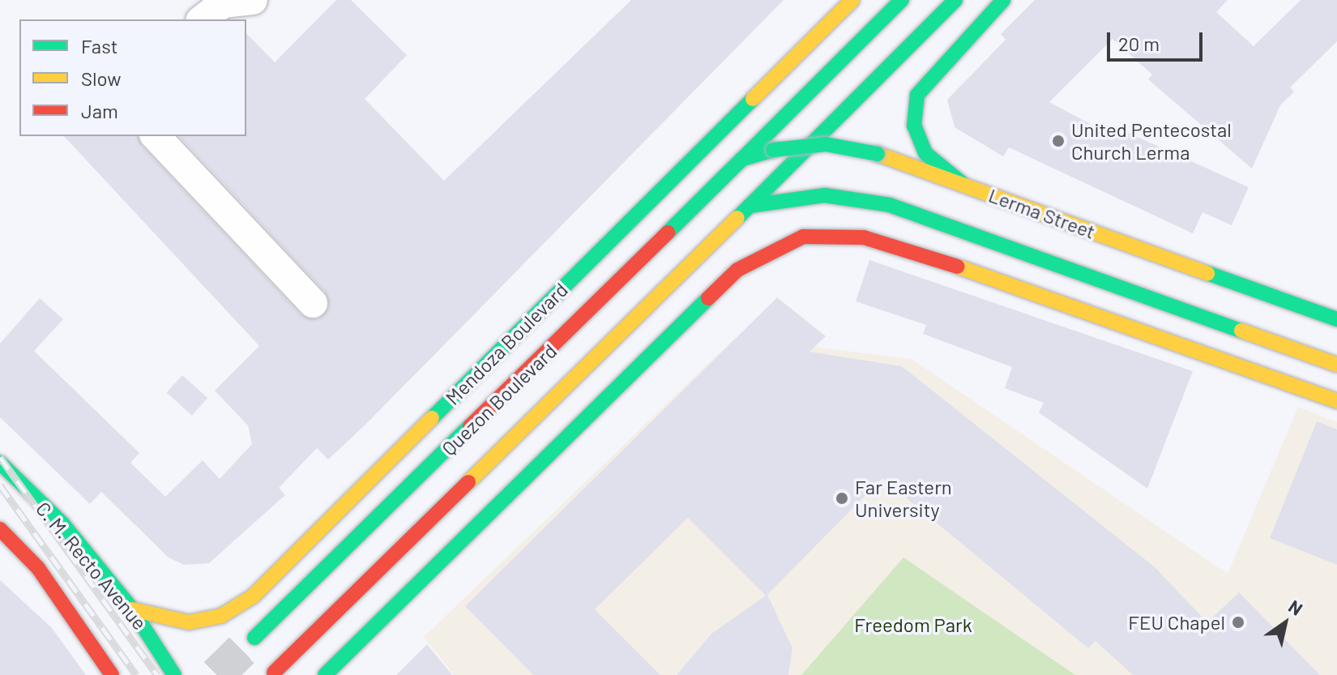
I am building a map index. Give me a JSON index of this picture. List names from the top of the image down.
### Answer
{
  "streets": {
    "main road": [
      "Lerma Street",
      "Mendoza Boulevard",
      "Quezon Boulevard",
      "C. M. Recto Avenue"
    ]
  },
  "crossings": [
    ["Lerma Street", "Quezon Boulevard"],
    ["Mendoza Boulevard", "C. M. Recto Avenue"]
  ],
  "parks": ["Freedom Park"],
  "places": ["United Pentecostal Church Lerma", "Far Eastern University", "FEU Chapel"],
  "legend": ["Fast", "Slow", "Jam"],
  "scale_bar": "20 m",
  "north": "top right"
}
